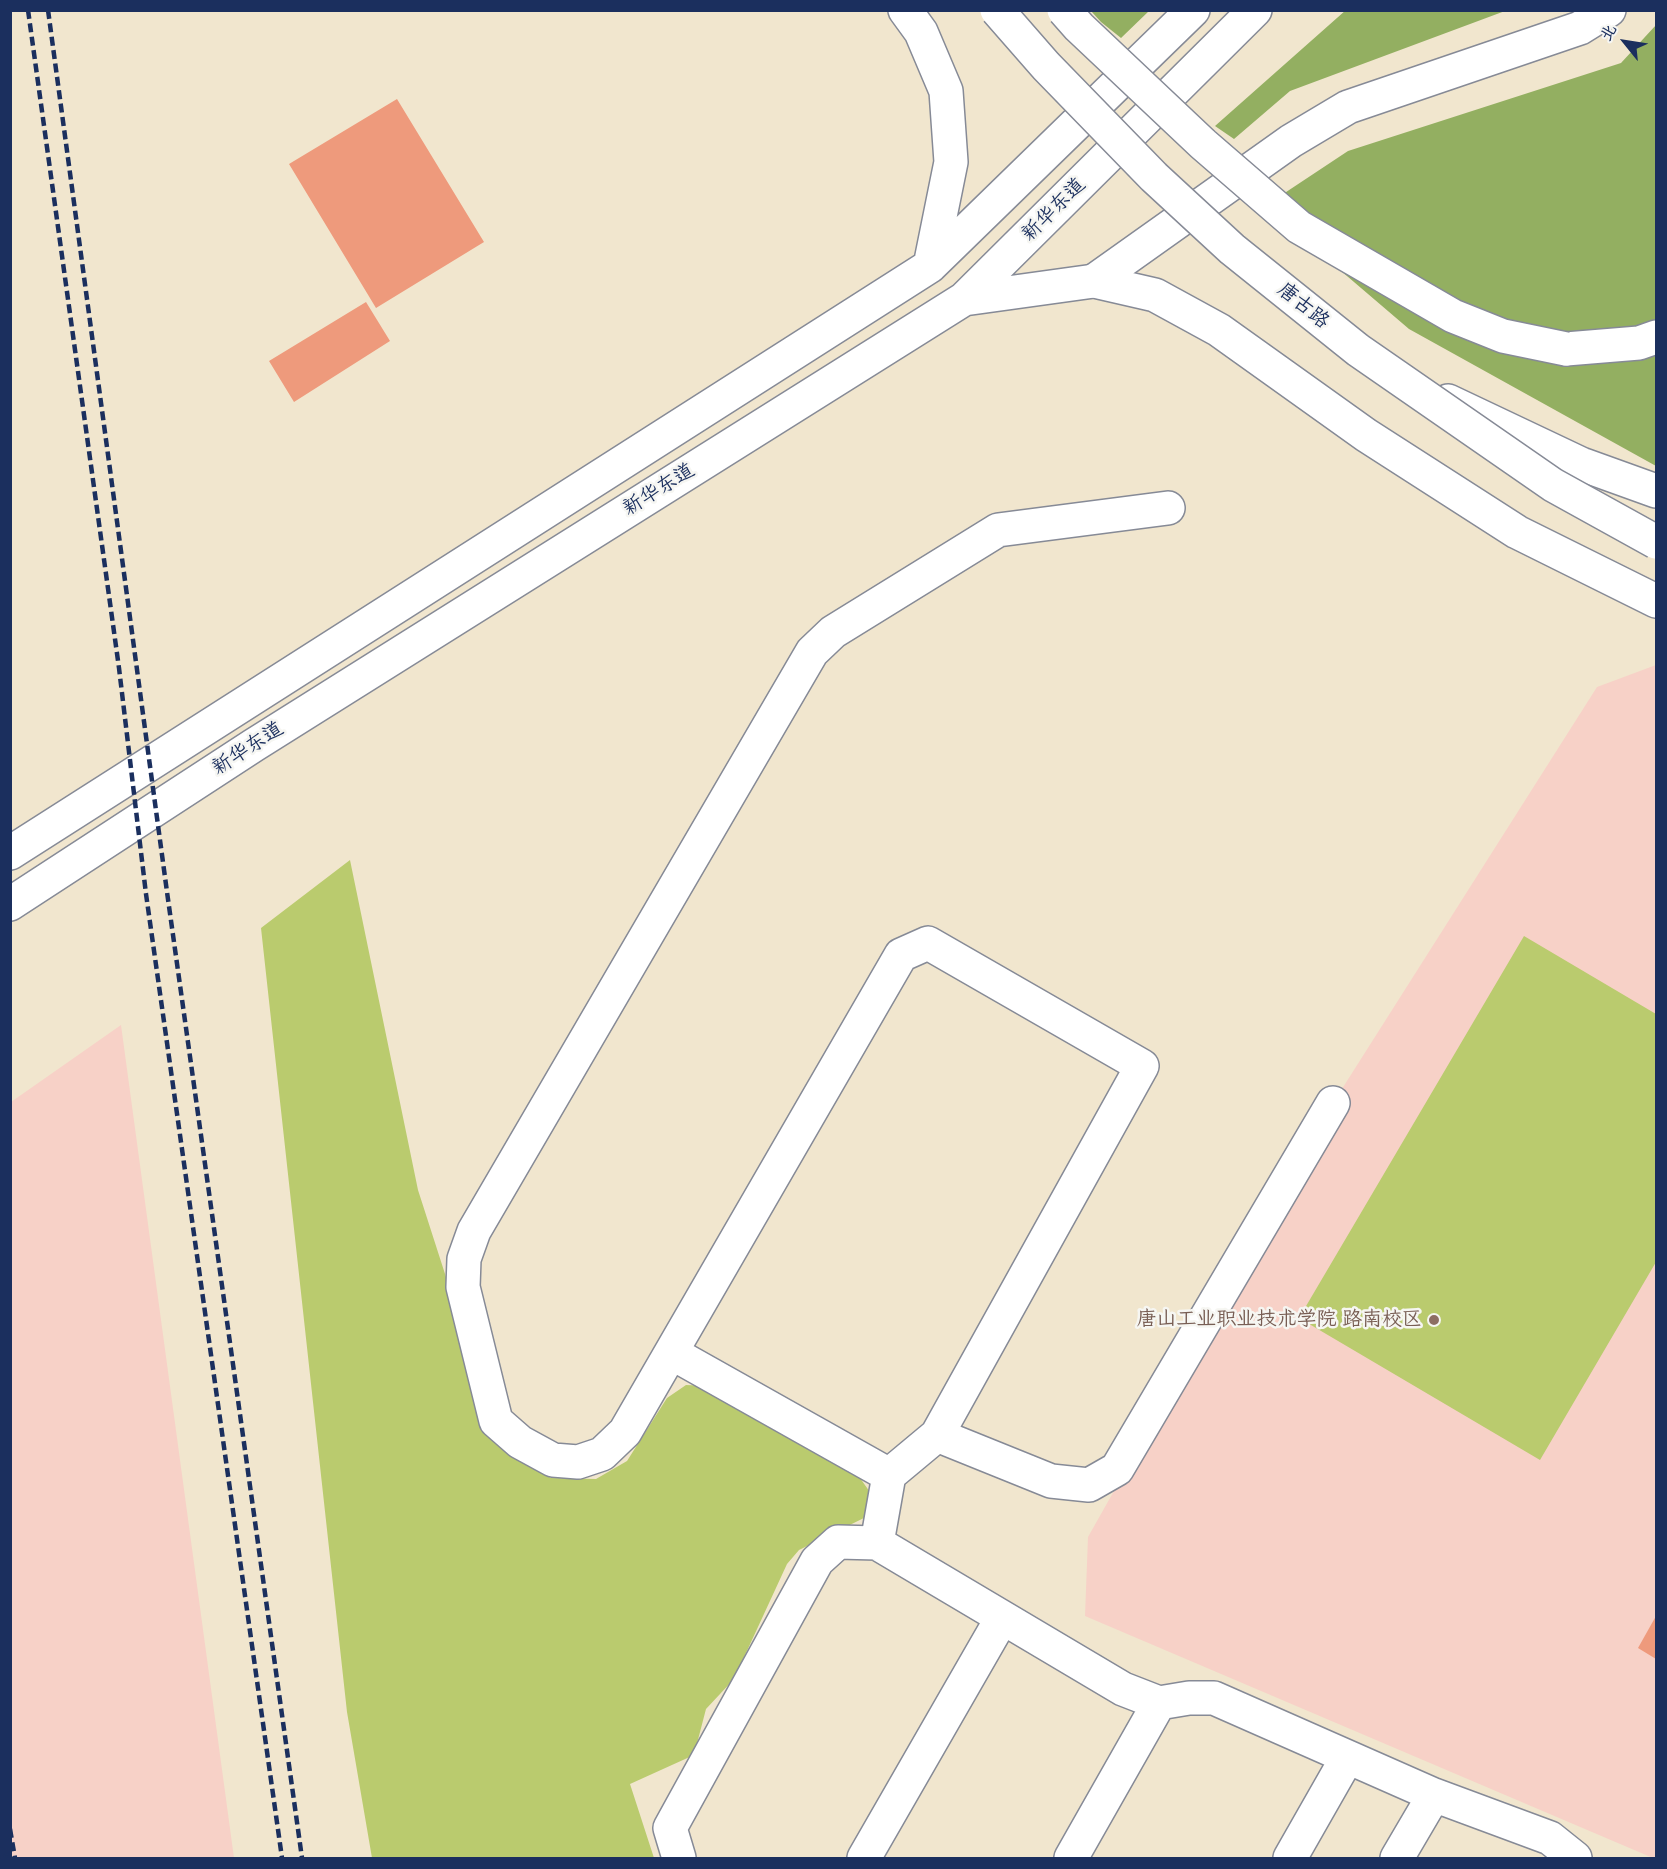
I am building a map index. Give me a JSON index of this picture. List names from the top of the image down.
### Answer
{
  "streets": {
    "main road": ["新华东道", "唐古路"]
  },
  "places": ["唐山工业职业技术学院 路南校区"],
  "north": "top left"
}
